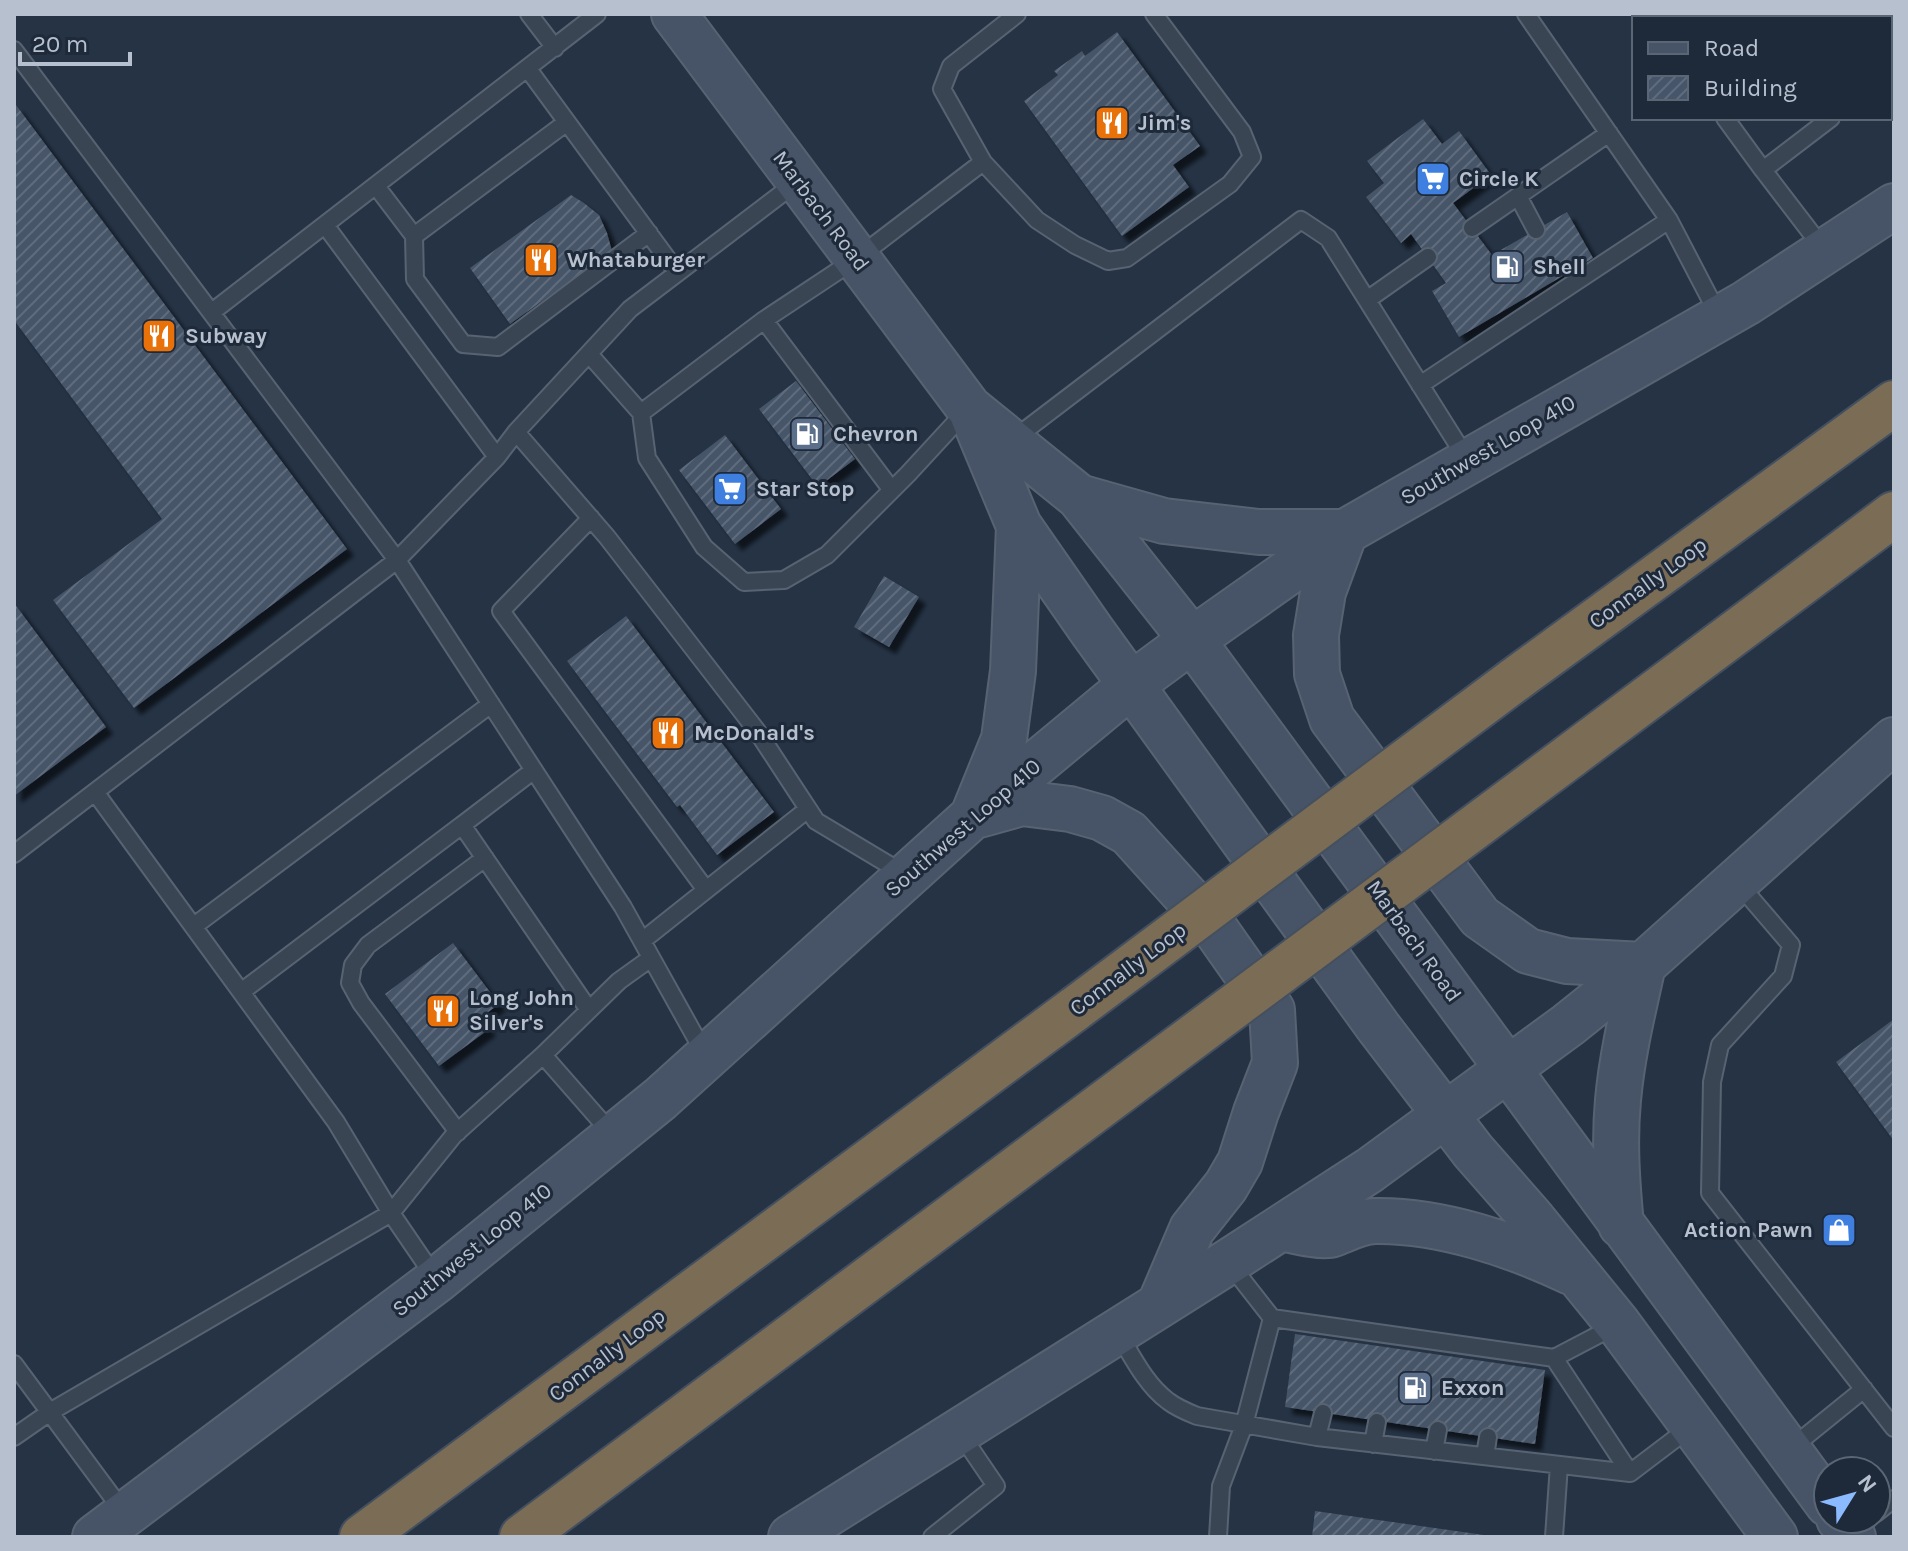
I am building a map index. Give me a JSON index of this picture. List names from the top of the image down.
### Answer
{
  "streets": {
    "highway": ["Connally Loop"],
    "main road": ["Marbach Road", "Southwest Loop 410"]
  },
  "crossings": [
    ["Marbach Road", "Southwest Loop 410"]
  ],
  "places": {
    "restaurant": [
      "Jim's",
      "Whataburger",
      "Subway",
      "McDonald's",
      "Long John Silver's"
    ],
    "supermarket": ["Circle K", "Star Stop"],
    "fuel station": ["Shell", "Chevron", "Exxon"],
    "shop": ["Action Pawn"]
  },
  "legend": ["Road", "Building"],
  "scale_bar": "20 m",
  "north": "top right"
}
